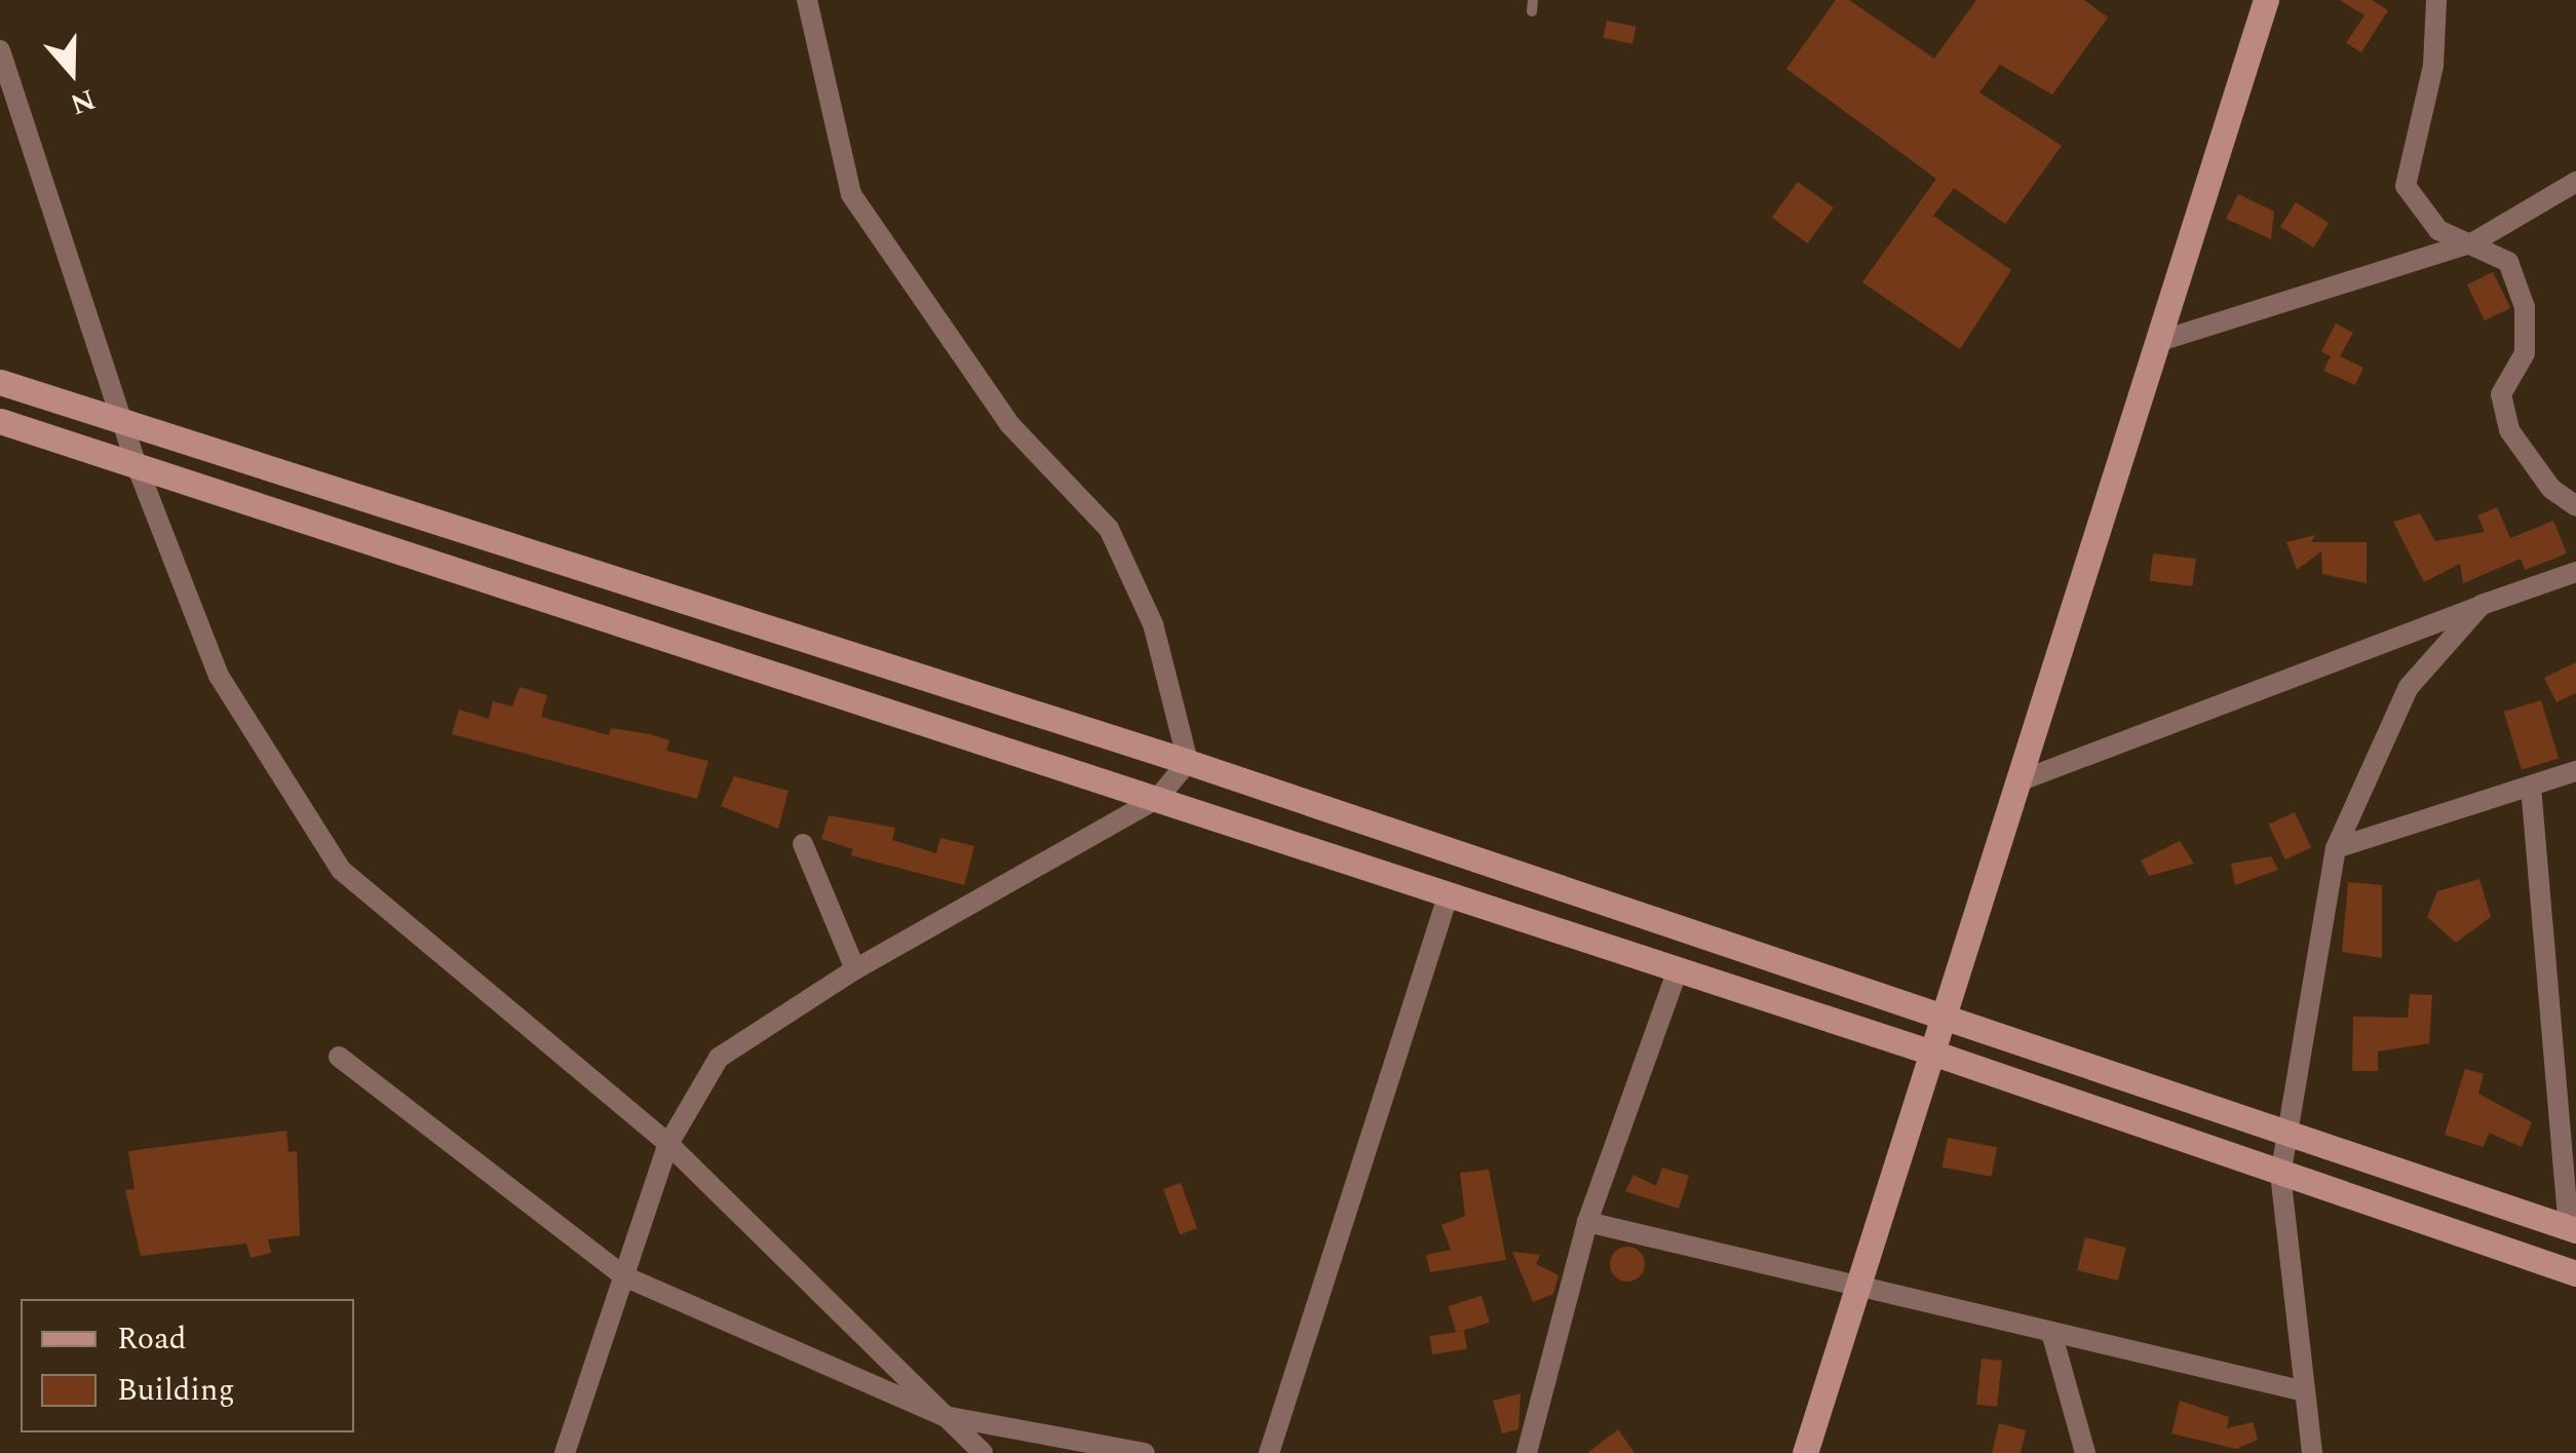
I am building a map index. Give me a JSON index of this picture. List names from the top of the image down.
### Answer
{
  "legend": ["Road", "Building"],
  "north": "bottom"
}
